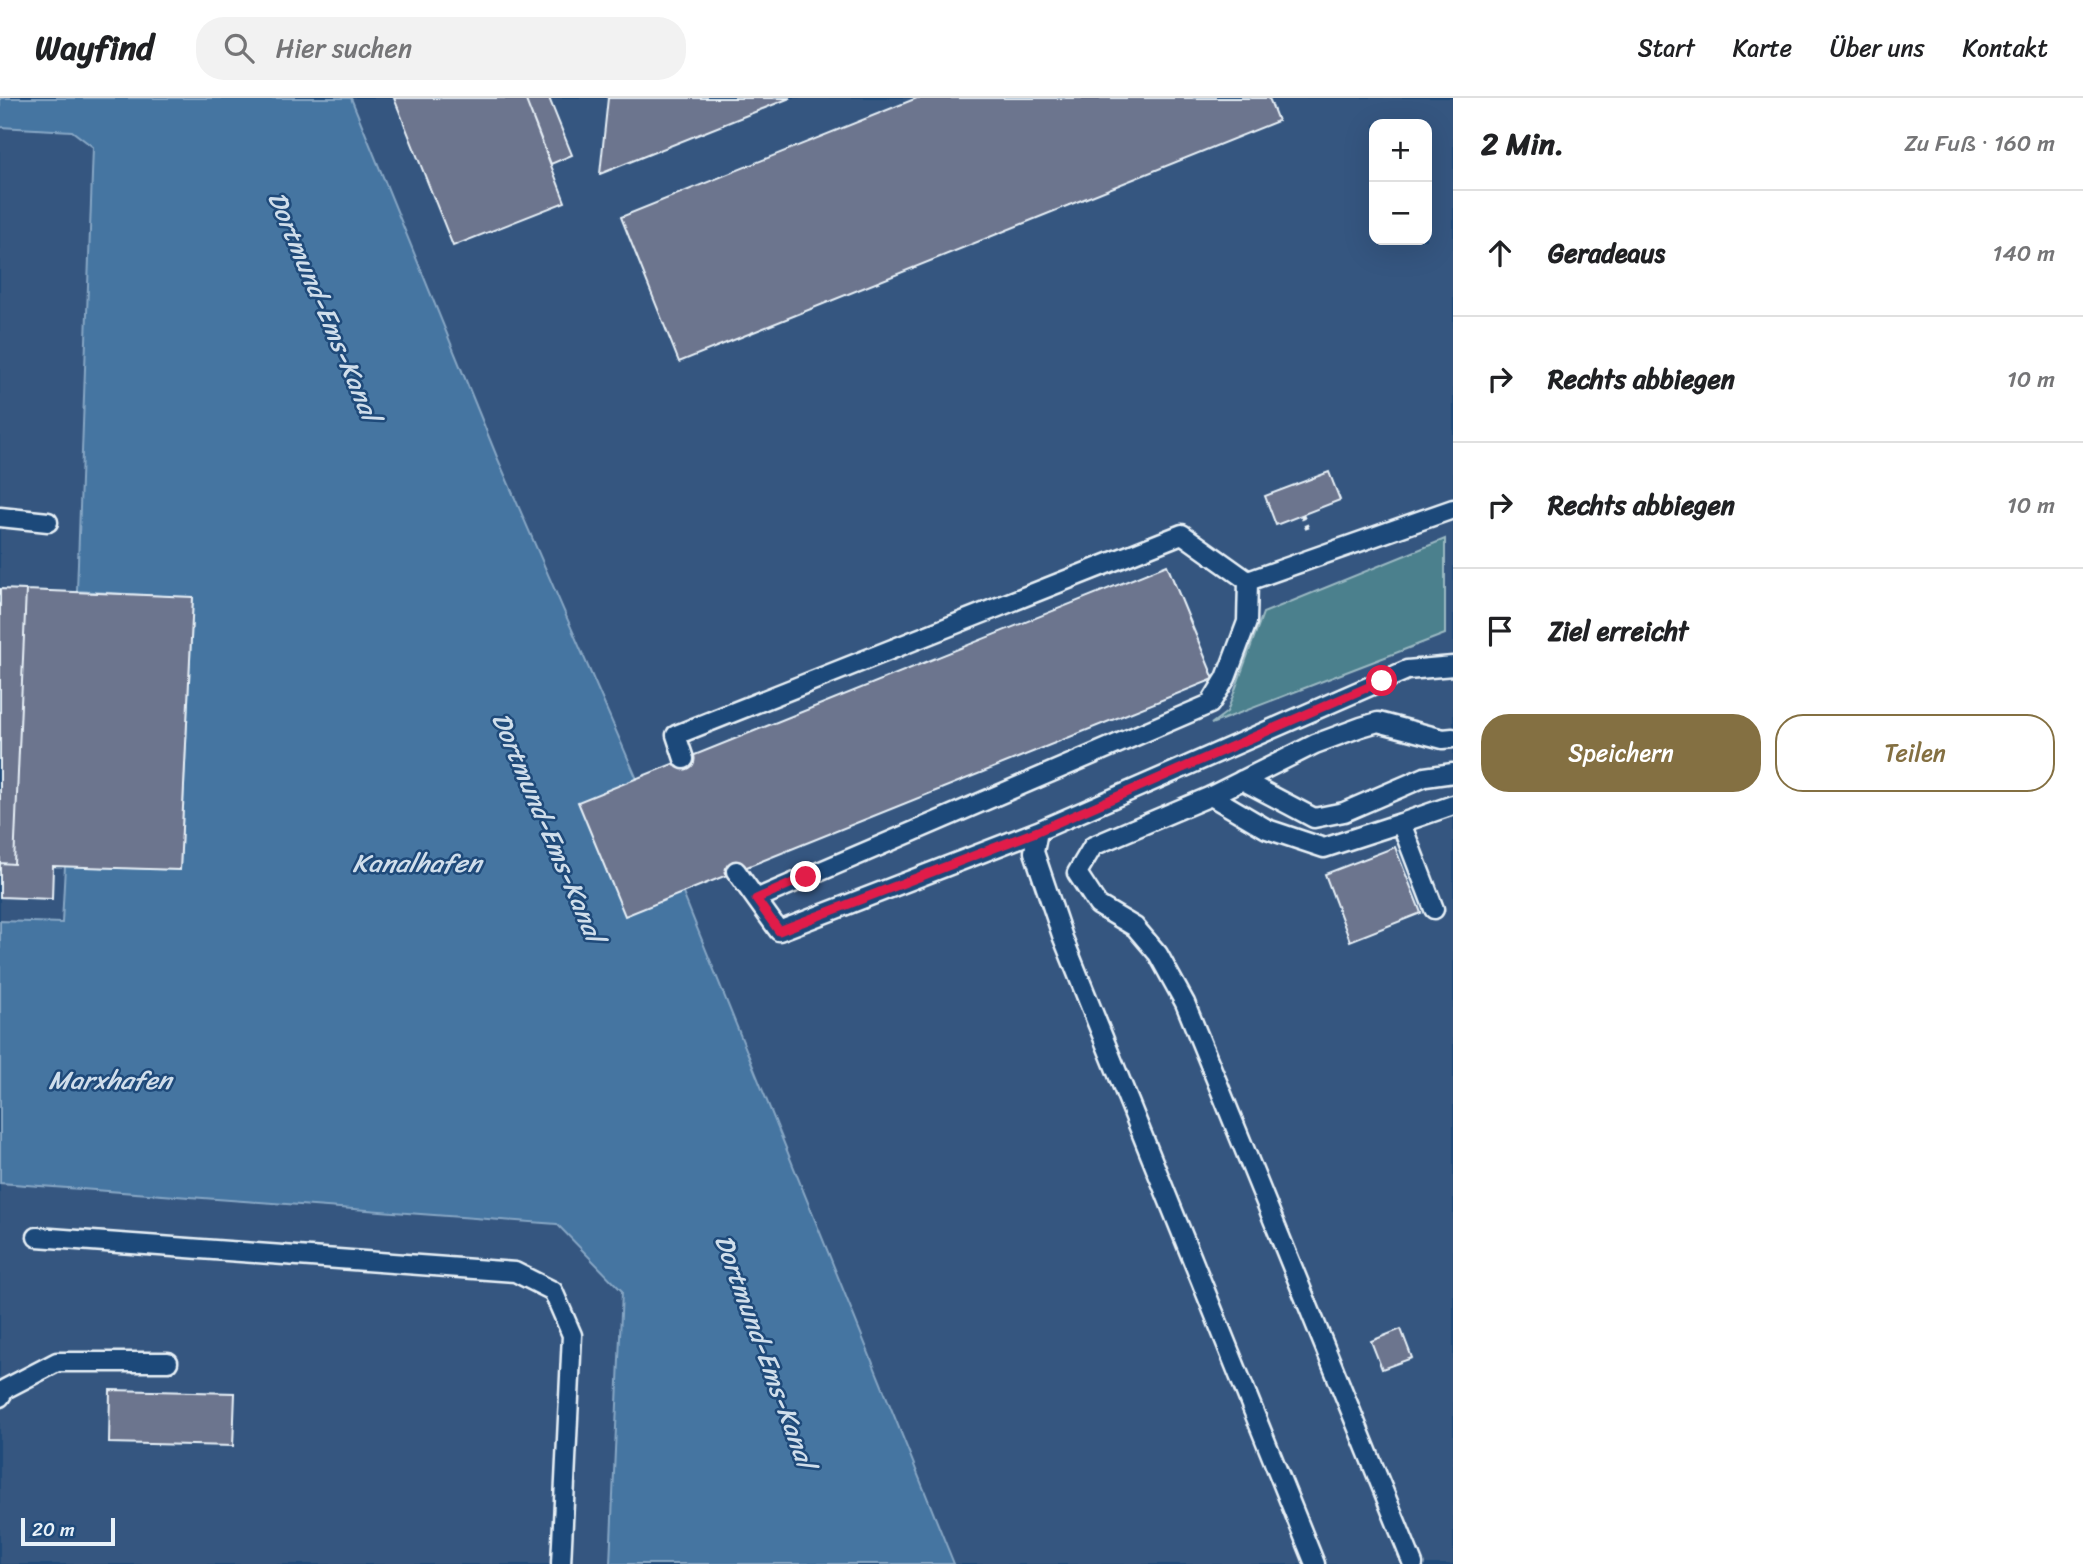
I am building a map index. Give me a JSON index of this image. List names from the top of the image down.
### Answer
{
  "water": ["Dortmund-Ems-Kanal", "Kanalhafen", "Marxhafen"],
  "scale_bar": "20 m",
  "page": {
    "header": "Wayfind",
    "search": "Hier suchen",
    "nav": [
      "Start",
      "Karte",
      "Über uns",
      "Kontakt"
    ],
    "heading": ["2 Min.", "Zu Fuß · 160 m"],
    "map_buttons": ["+", "−"],
    "list": [
      ["Geradeaus", "140 m"],
      ["Rechts abbiegen", "10 m"],
      ["Rechts abbiegen", "10 m"],
      "Ziel erreicht"
    ],
    "buttons": ["Speichern", "Teilen"],
    "scale": "20 m"
  }
}
